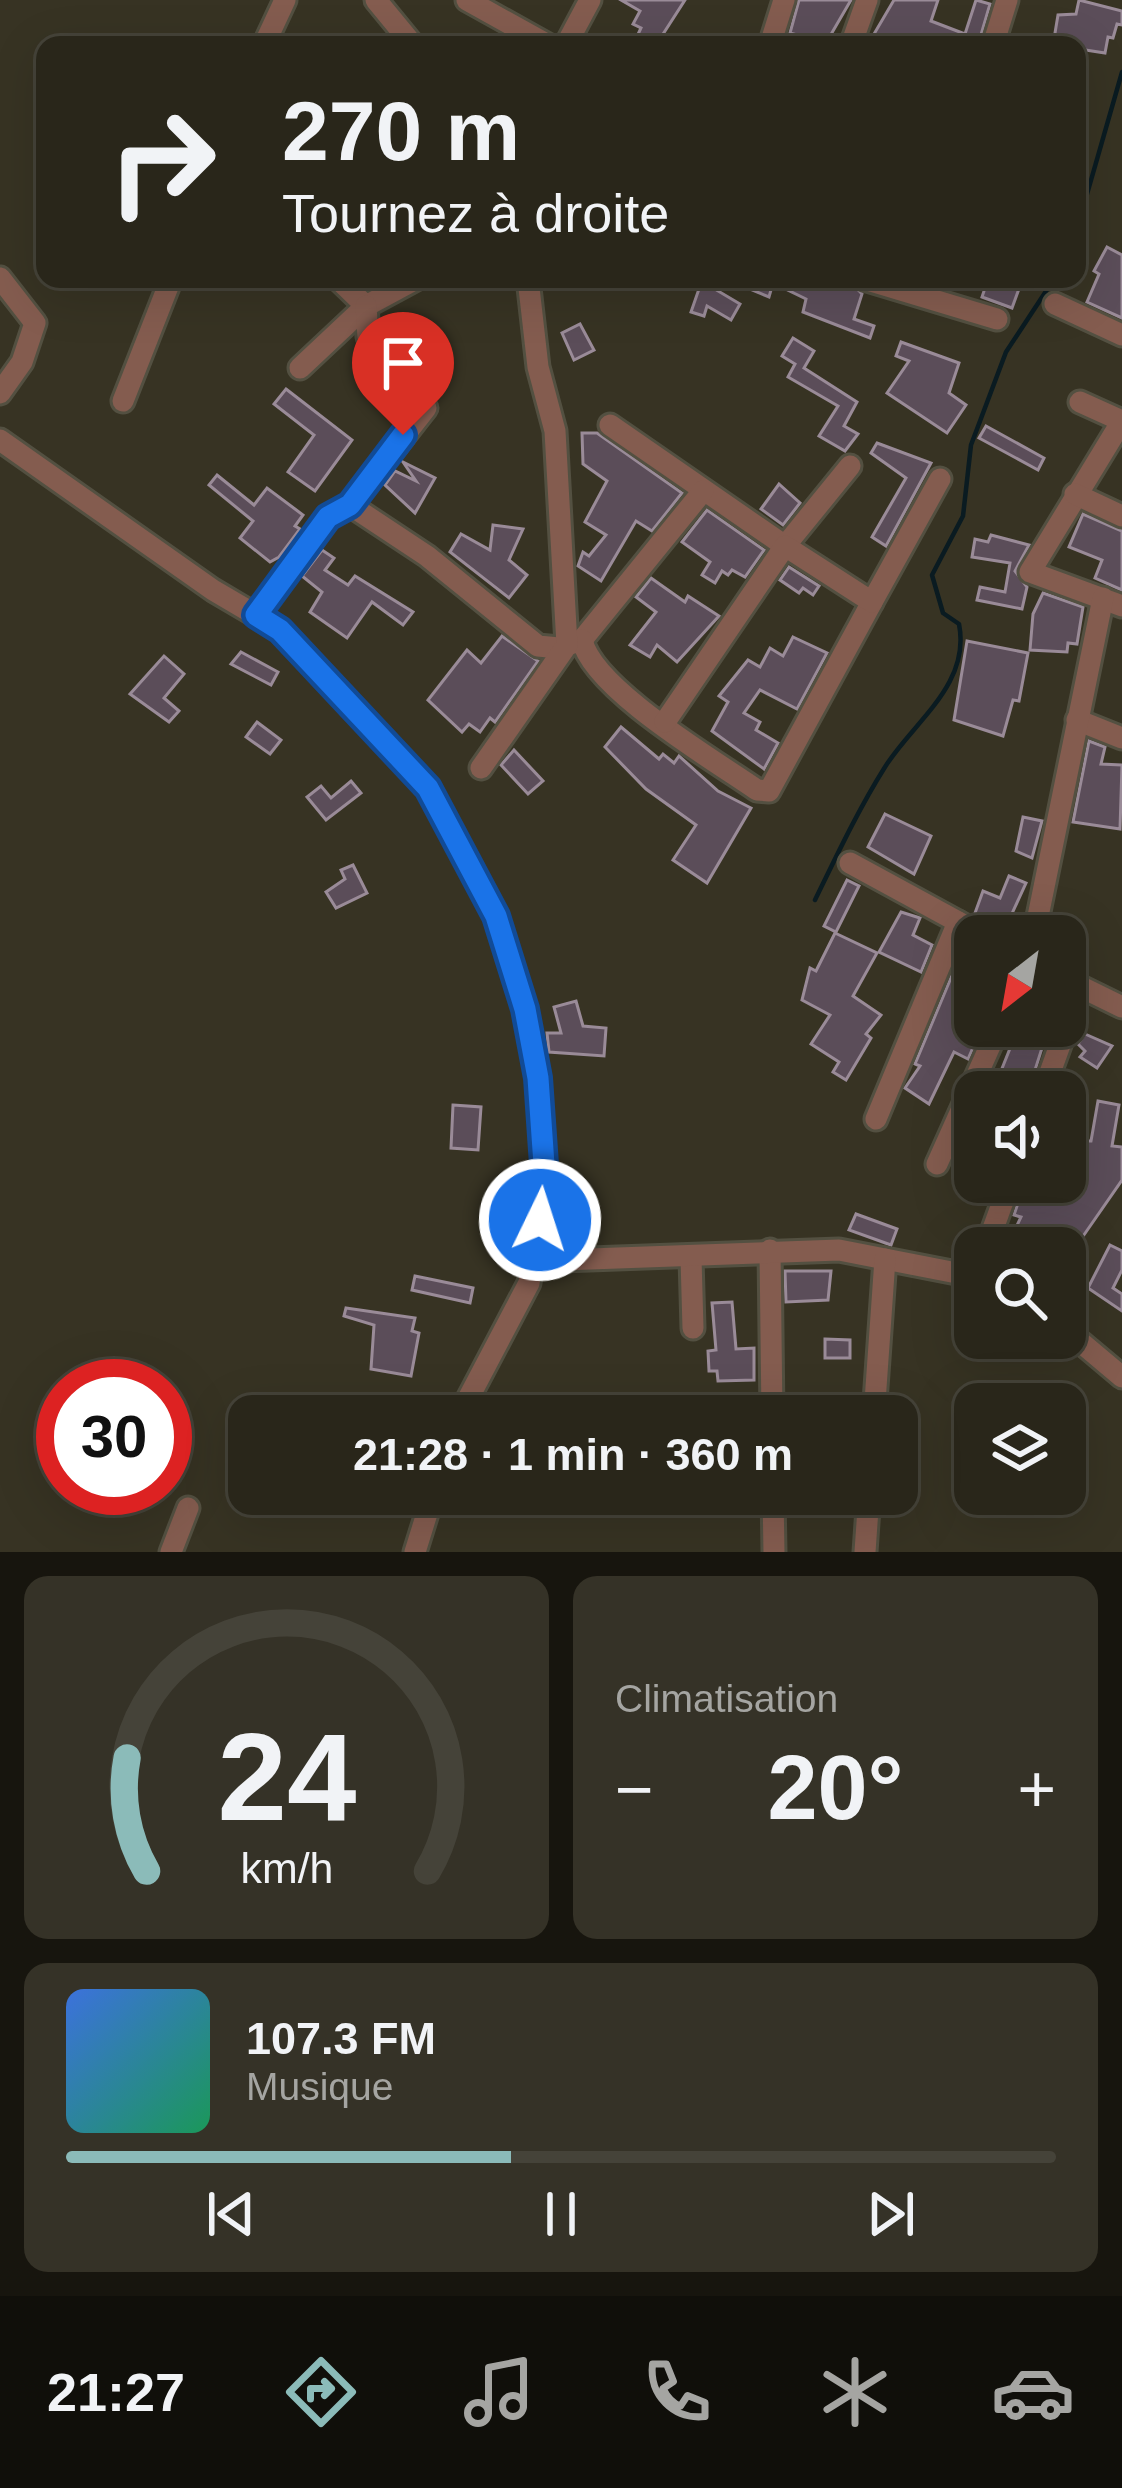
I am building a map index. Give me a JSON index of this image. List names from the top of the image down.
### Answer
{
  "north": "bottom left",
  "page": {
    "turn": ["270 m", "Tournez à droite"],
    "limit": "30",
    "trip": "21:28 · 1 min · 360 m",
    "tile": "Climatisation",
    "heat": ["−", "20°", "+"],
    "song": ["107.3 FM", "Musique"],
    "tabs": "21:27",
    "gauge": ["24", "km/h"]
  }
}
